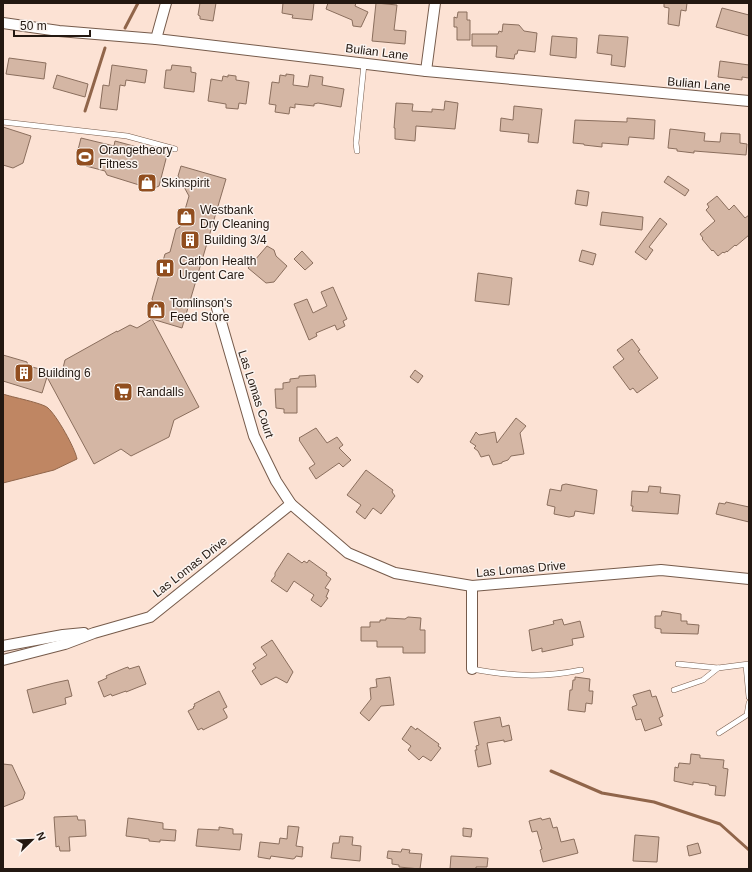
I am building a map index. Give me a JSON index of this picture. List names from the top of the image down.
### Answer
{
  "streets": {
    "street": ["Bulian Lane", "Las Lomas Court", "Las Lomas Drive"]
  },
  "crossings": [
    ["Las Lomas Court", "Las Lomas Drive"]
  ],
  "places": {
    "sports": ["Orangetheory Fitness"],
    "shop": ["Skinspirit", "Westbank Dry Cleaning", "Tomlinson's Feed Store"],
    "building": ["Building 3/4", "Building 6"],
    "hospital": ["Carbon Health Urgent Care"],
    "supermarket": ["Randalls"]
  },
  "scale_bar": "50 m",
  "north": "top right"
}
